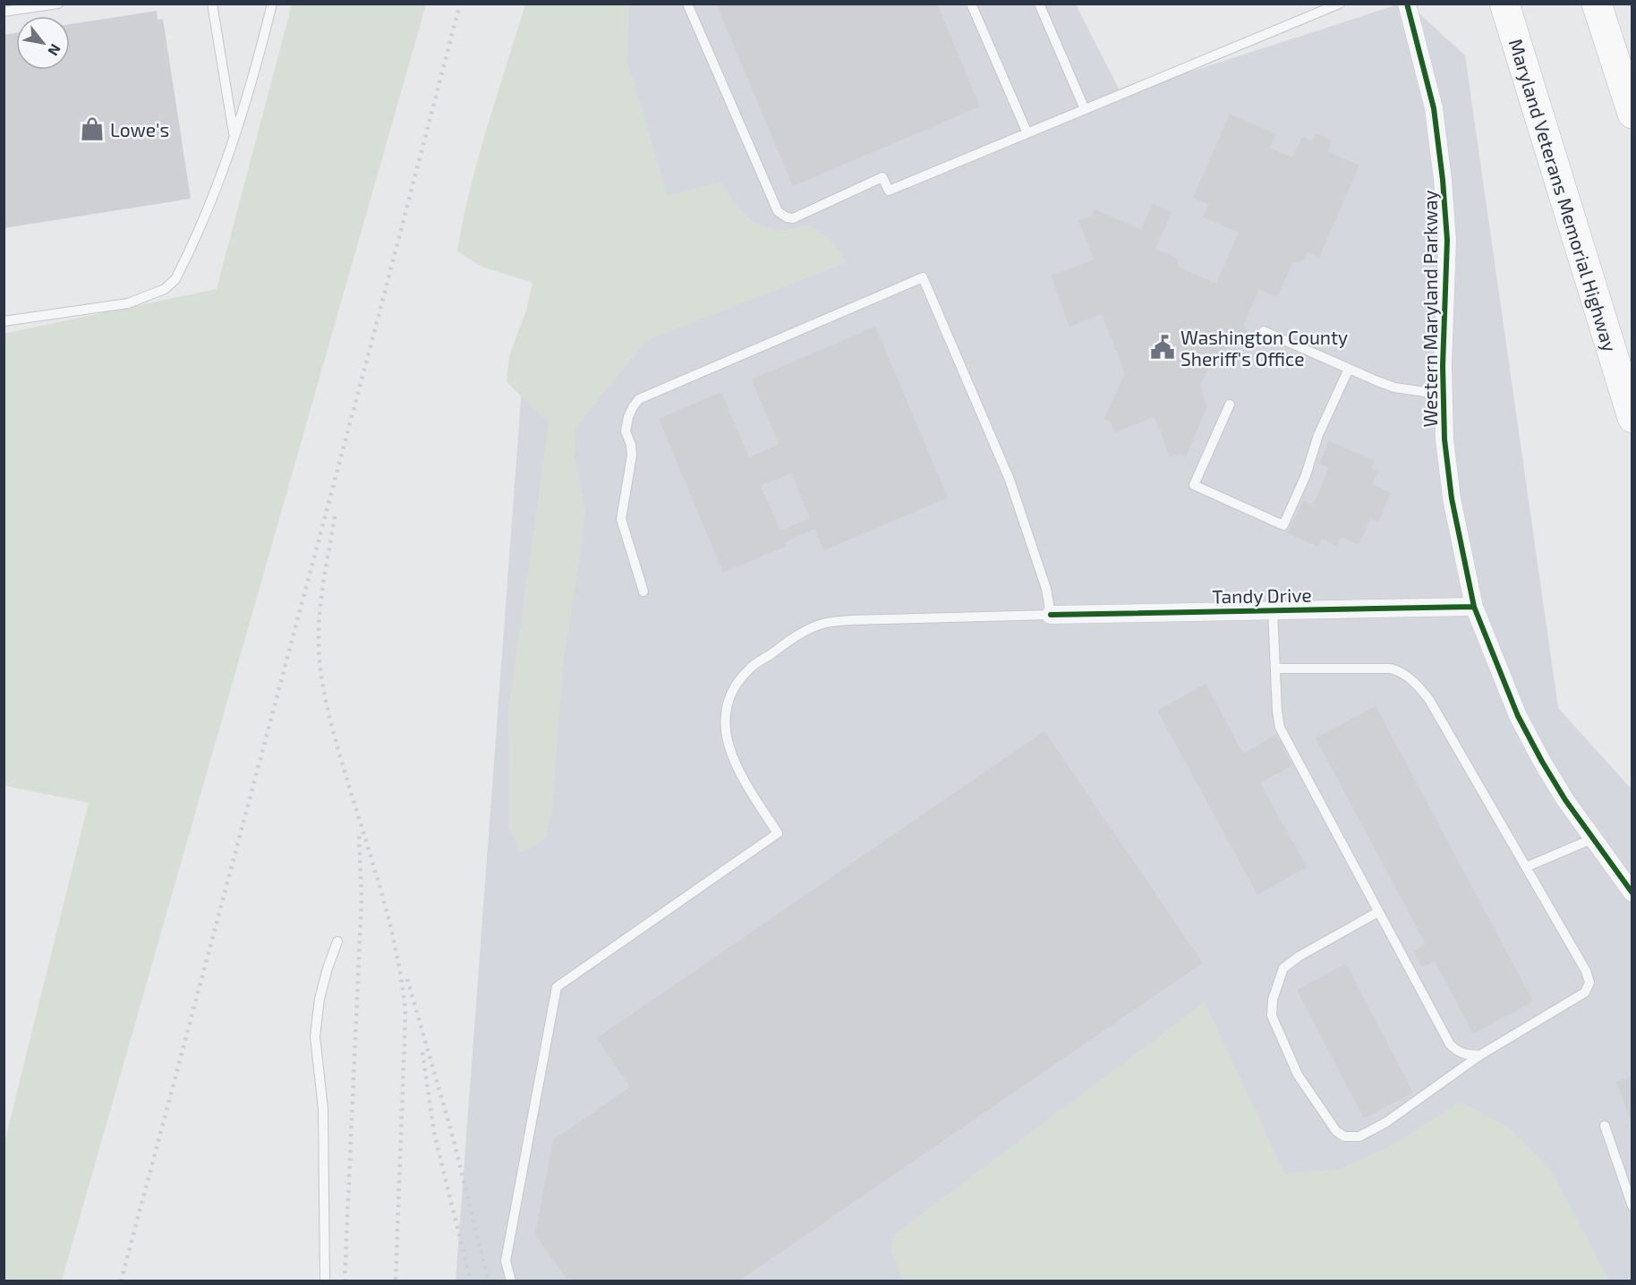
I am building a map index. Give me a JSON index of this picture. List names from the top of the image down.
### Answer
{
  "streets": {
    "highway": ["Maryland Veterans Memorial Highway"],
    "street": ["Western Maryland Parkway", "Tandy Drive"]
  },
  "crossings": [
    ["Western Maryland Parkway", "Tandy Drive"]
  ],
  "places": {
    "shop": ["Lowe's"],
    "public building": ["Washington County Sheriff's Office"]
  },
  "north": "bottom right"
}
